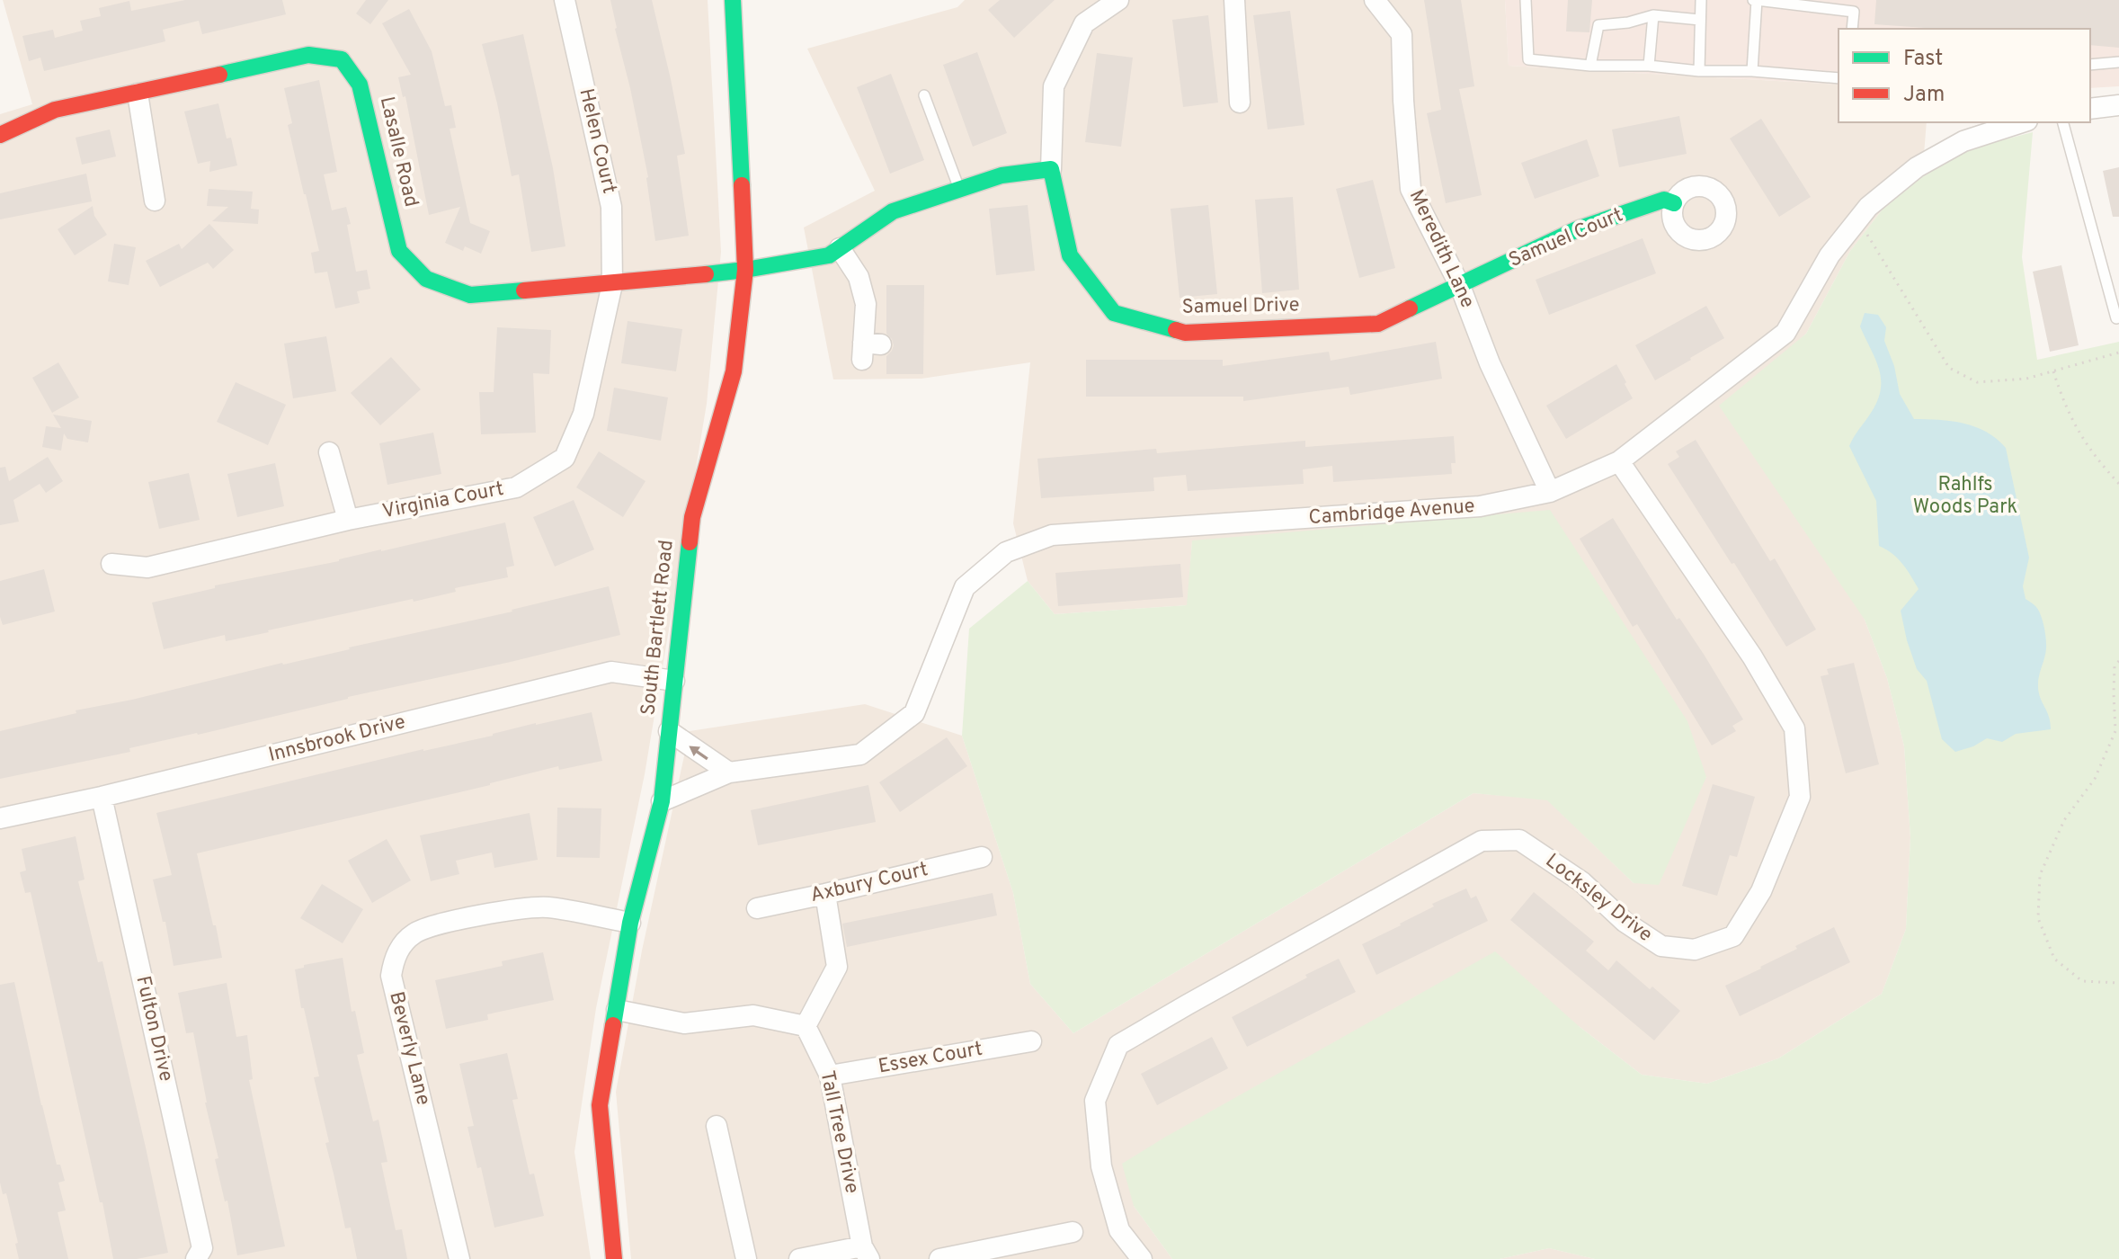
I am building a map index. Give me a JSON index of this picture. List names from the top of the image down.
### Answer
{
  "streets": {
    "street": [
      "Helen Court",
      "Lasalle Road",
      "Samuel Court",
      "Meredith Lane",
      "Samuel Drive",
      "Virginia Court",
      "Cambridge Avenue",
      "South Bartlett Road",
      "Innsbrook Drive",
      "Axbury Court",
      "Locksley Drive",
      "Fulton Drive",
      "Beverly Lane",
      "Essex Court",
      "Tall Tree Drive"
    ]
  },
  "crossings": [
    ["Helen Court", "Lasalle Road"],
    ["Helen Court", "Virginia Court"],
    ["Lasalle Road", "Virginia Court"],
    ["Lasalle Road", "South Bartlett Road"],
    ["Samuel Court", "Meredith Lane"],
    ["Samuel Court", "Samuel Drive"],
    ["Meredith Lane", "Samuel Drive"],
    ["Meredith Lane", "Cambridge Avenue"],
    ["Cambridge Avenue", "South Bartlett Road"],
    ["Cambridge Avenue", "Locksley Drive"],
    ["South Bartlett Road", "Innsbrook Drive"],
    ["South Bartlett Road", "Beverly Lane"],
    ["Innsbrook Drive", "Fulton Drive"],
    ["Essex Court", "Tall Tree Drive"]
  ],
  "parks": ["Rahlfs Woods Park"],
  "legend": ["Fast", "Jam"]
}
